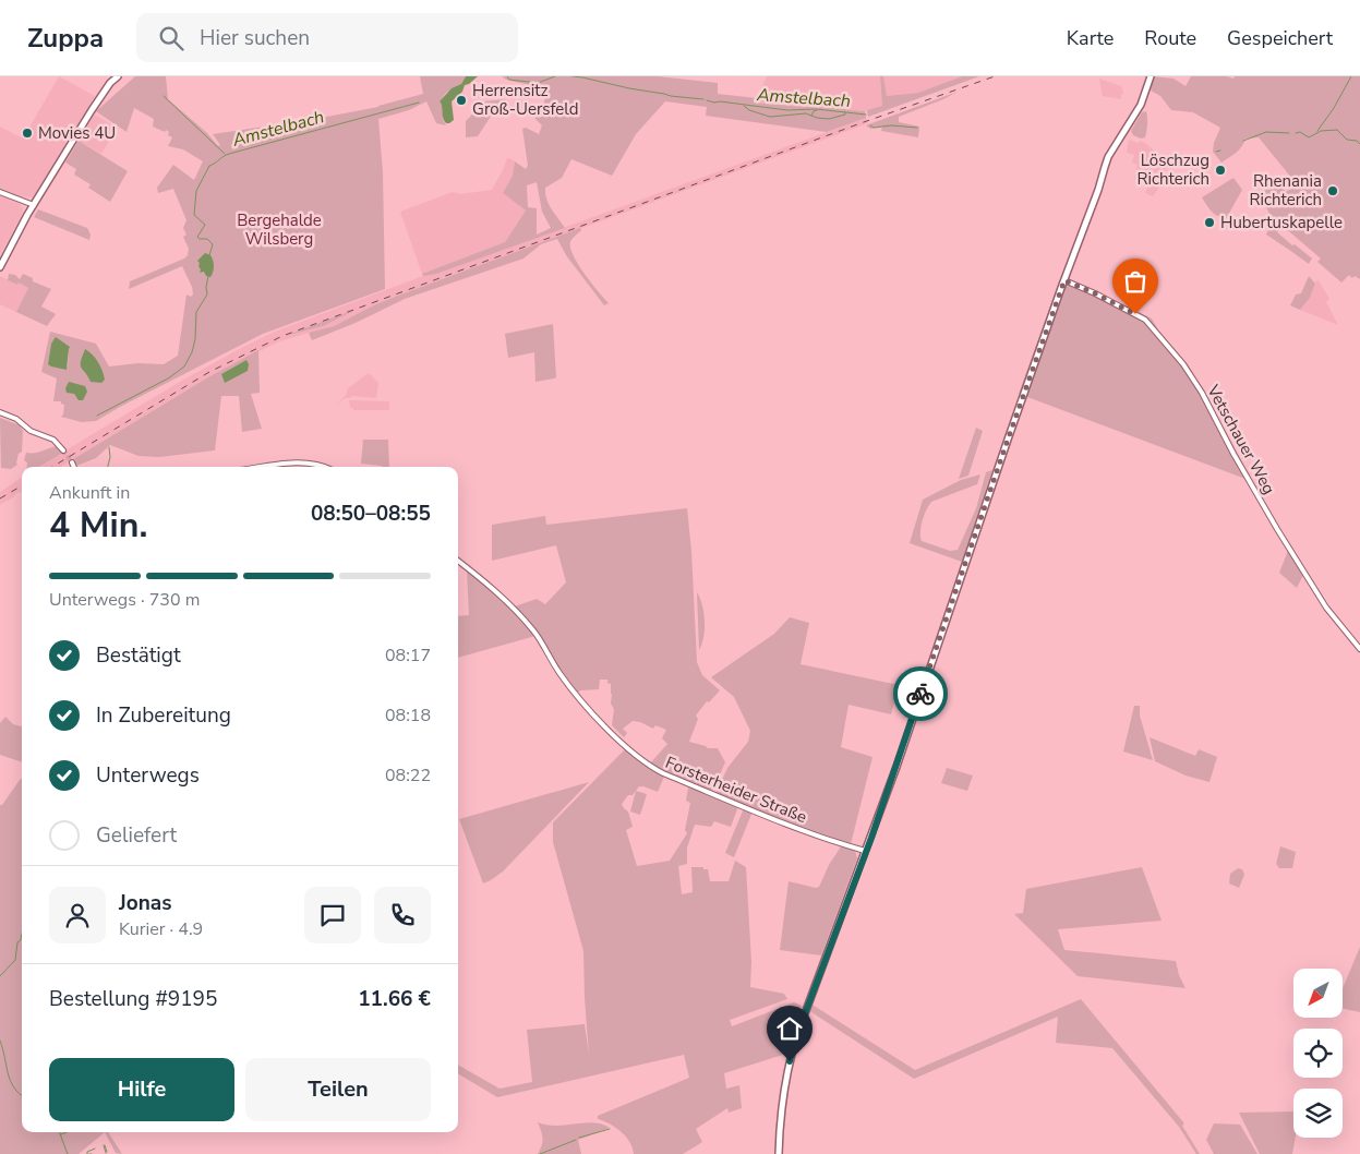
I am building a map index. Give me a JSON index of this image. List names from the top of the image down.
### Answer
{
  "streets": {
    "street": ["Vetschauer Weg", "Forsterheider Straße"]
  },
  "water": ["Amstelbach"],
  "parks": ["Bergehalde Wilsberg"],
  "places": [
    "Herrensitz Groß-Uersfeld",
    "Movies 4U",
    "Löschzug Richterich",
    "Rhenania Richterich",
    "Hubertuskapelle"
  ],
  "north": "bottom left",
  "page": {
    "header": "Zuppa",
    "search": "Hier suchen",
    "nav": ["Karte", "Route", "Gespeichert"],
    "heading": ["4 Min.", "Ankunft in", "08:50–08:55"],
    "panel": [
      "Jonas",
      "Kurier · 4.9",
      "Bestellung #9195",
      "11.66 €"
    ],
    "bar": "Unterwegs · 730 m",
    "list": [
      ["Bestätigt", "08:17"],
      ["In Zubereitung", "08:18"],
      ["Unterwegs", "08:22"],
      "Geliefert"
    ],
    "buttons": ["Hilfe", "Teilen"]
  }
}
